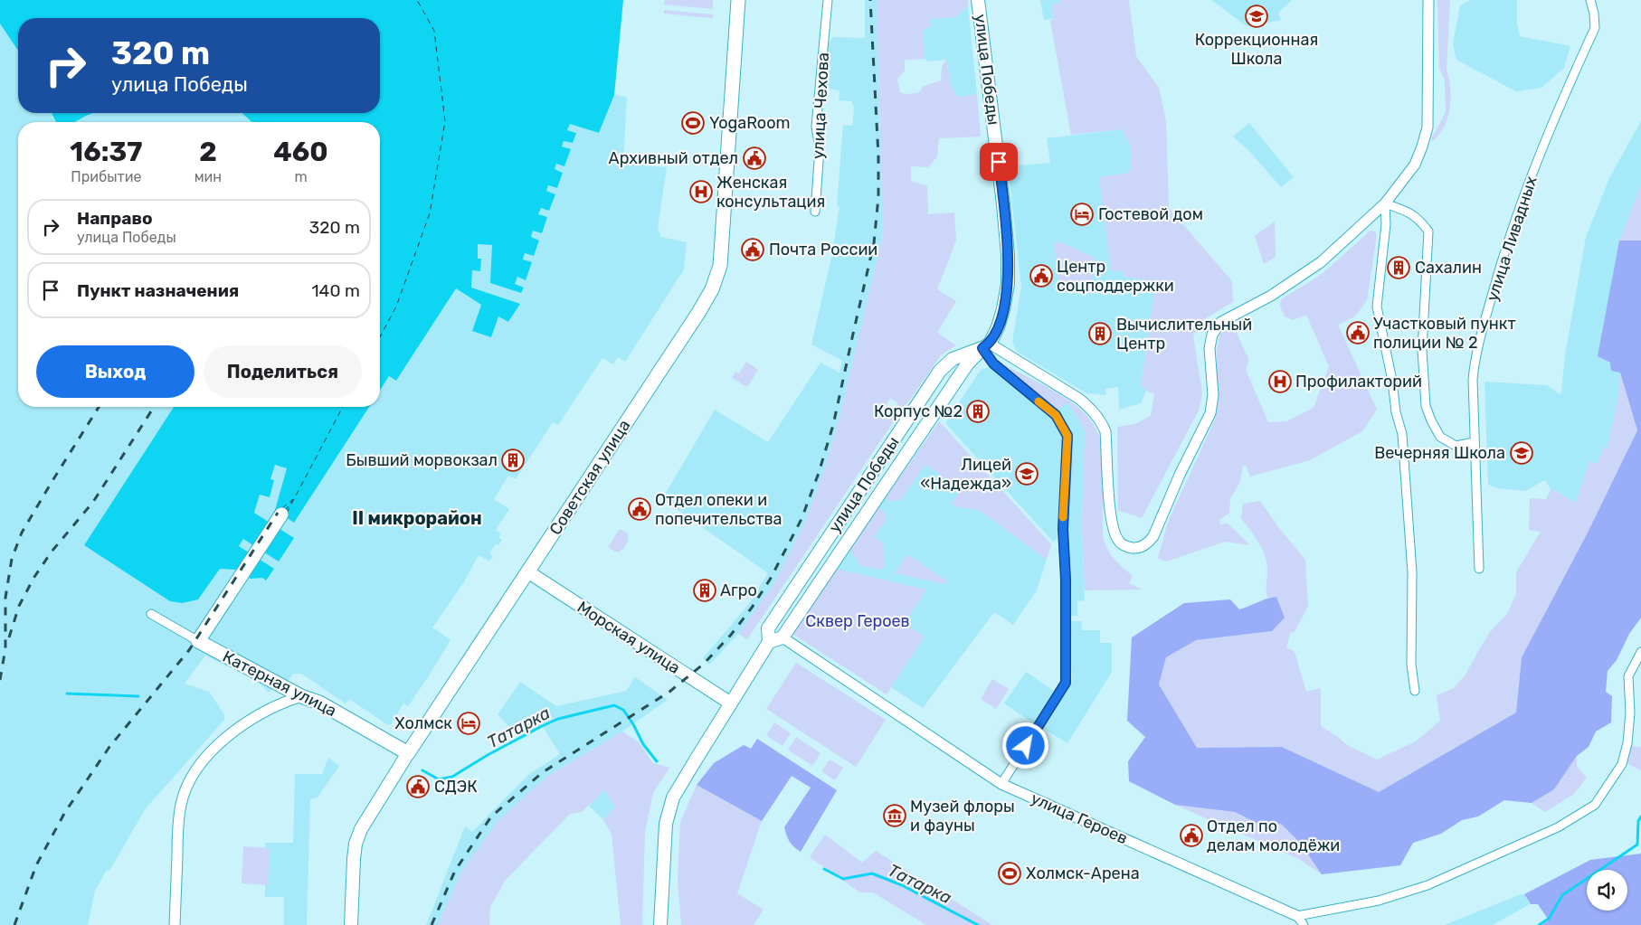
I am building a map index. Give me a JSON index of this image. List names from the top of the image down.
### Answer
{
  "streets": {
    "main road": [
      "улица Победы",
      "Советская улица",
      "Морская улица",
      "Катерная улица"
    ],
    "street": ["улица Чехова", "улица Ливадных", "улица Героев"]
  },
  "crossings": [
    ["улица Победы", "Морская улица"],
    ["улица Победы", "улица Героев"],
    ["Советская улица", "Морская улица"],
    ["Советская улица", "Катерная улица"]
  ],
  "districts": ["II микрорайон"],
  "water": ["Татарка"],
  "parks": ["Сквер Героев"],
  "places": {
    "school or university": ["Коррекционная Школа", "Вечерняя Школа", "Лицей «Надежда»"],
    "sports": ["YogaRoom", "Холмск-Арена"],
    "public building": [
      "Архивный отдел",
      "Почта России",
      "Центр соцподдержки",
      "Участковый пункт полиции № 2",
      "Отдел опеки и попечительства",
      "СДЭК",
      "Отдел по делам молодёжи"
    ],
    "hospital": ["Женская консультация", "Профилакторий"],
    "hotel": ["Гостевой дом", "Холмск"],
    "building": [
      "Сахалин",
      "Вычислительный Центр",
      "Корпус №2",
      "Бывший морвокзал",
      "Агро"
    ],
    "museum": ["Музей флоры и фауны"]
  },
  "page": {
    "turn": ["320 m", "улица Победы"],
    "eta": [
      "16:37",
      "Прибытие",
      "2",
      "мин",
      "460",
      "m"
    ],
    "list": [
      {
        "name": "Направо",
        "note": "улица Победы",
        "value": "320 m"
      },
      {
        "name": "Пункт назначения",
        "value": "140 m"
      }
    ],
    "buttons": ["Выход", "Поделиться"]
  }
}
